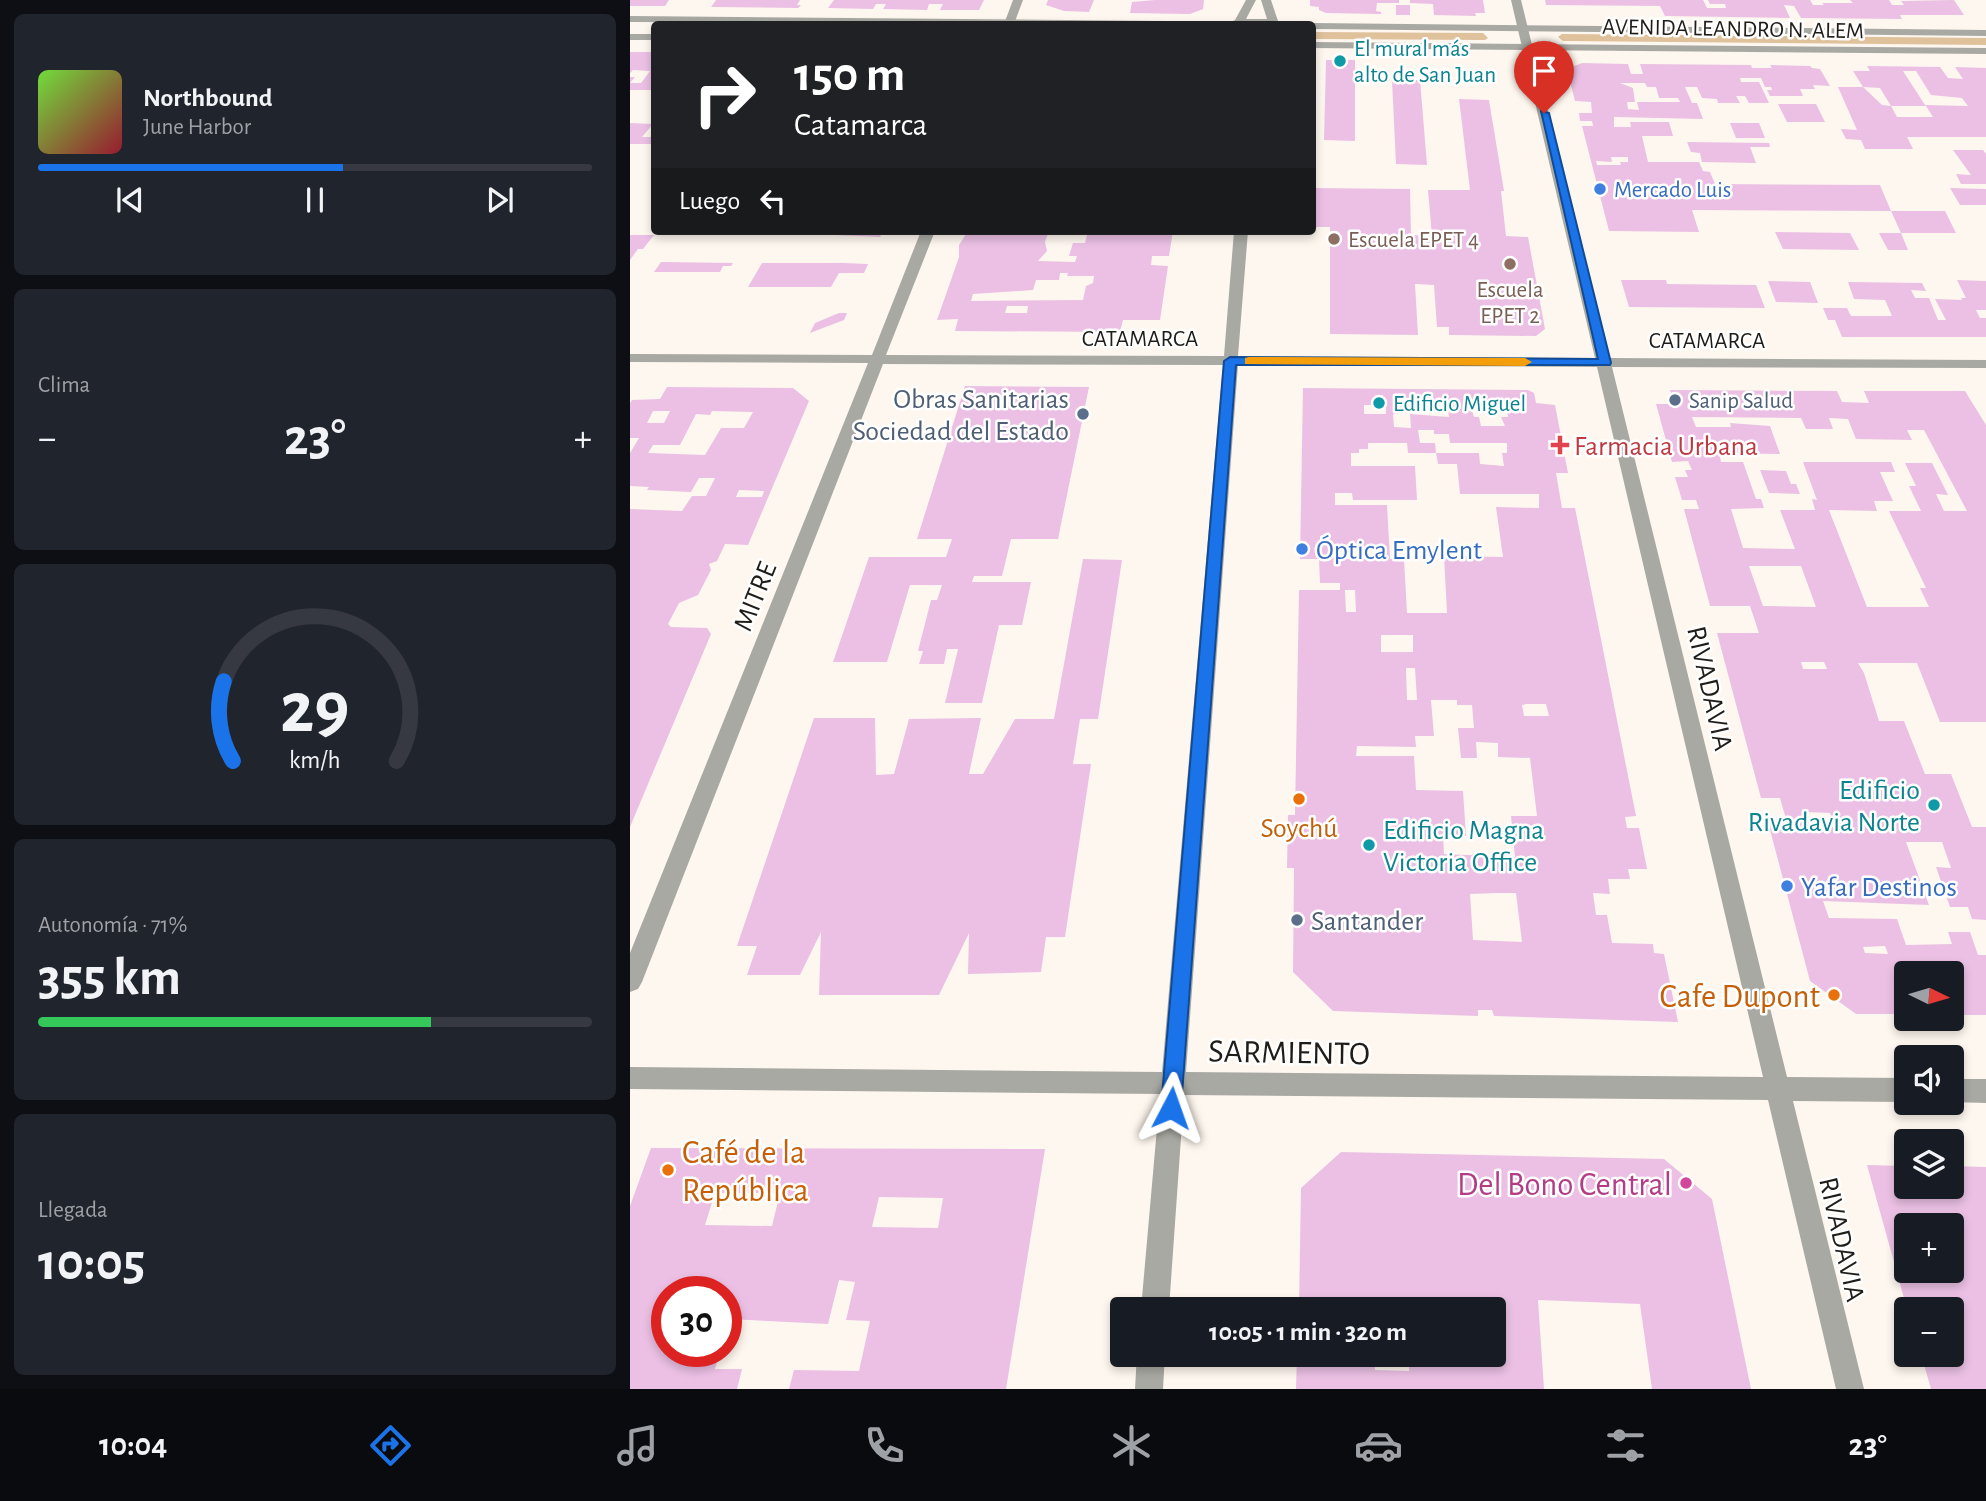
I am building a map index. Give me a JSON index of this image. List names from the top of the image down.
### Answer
{
  "streets": {
    "street": [
      "AVENIDA LEANDRO N. ALEM",
      "CATAMARCA",
      "MITRE",
      "RIVADAVIA",
      "SARMIENTO"
    ]
  },
  "crossings": [
    ["AVENIDA LEANDRO N. ALEM", "RIVADAVIA"],
    ["CATAMARCA", "MITRE"],
    ["CATAMARCA", "RIVADAVIA"],
    ["RIVADAVIA", "SARMIENTO"]
  ],
  "places": {
    "other": [
      "El mural más alto de San Juan",
      "Mercado Luis",
      "Escuela EPET 4",
      "Escuela EPET 2",
      "Sanip Salud",
      "Edificio Miguel",
      "Obras Sanitarias Sociedad del Estado",
      "Óptica Emylent",
      "Soychú",
      "Edificio Rivadavia Norte",
      "Edificio Magna Victoria Office",
      "Yafar Destinos",
      "Santander",
      "Cafe Dupont",
      "Café de la República",
      "Del Bono Central"
    ],
    "health": ["Farmacia Urbana"]
  },
  "north": "right",
  "page": {
    "turn": ["150 m", "Catamarca"],
    "song": ["Northbound", "June Harbor"],
    "then": "Luego",
    "tile": [
      "Clima",
      ["Autonomía · 71%", "355 km"],
      ["Llegada", "10:05"]
    ],
    "heat": ["−", "23°", "+"],
    "map_buttons": ["+", "−"],
    "limit": "30",
    "trip": "10:05 · 1 min · 320 m",
    "tabs": ["10:04", "23°"],
    "gauge": ["29", "km/h"]
  }
}
